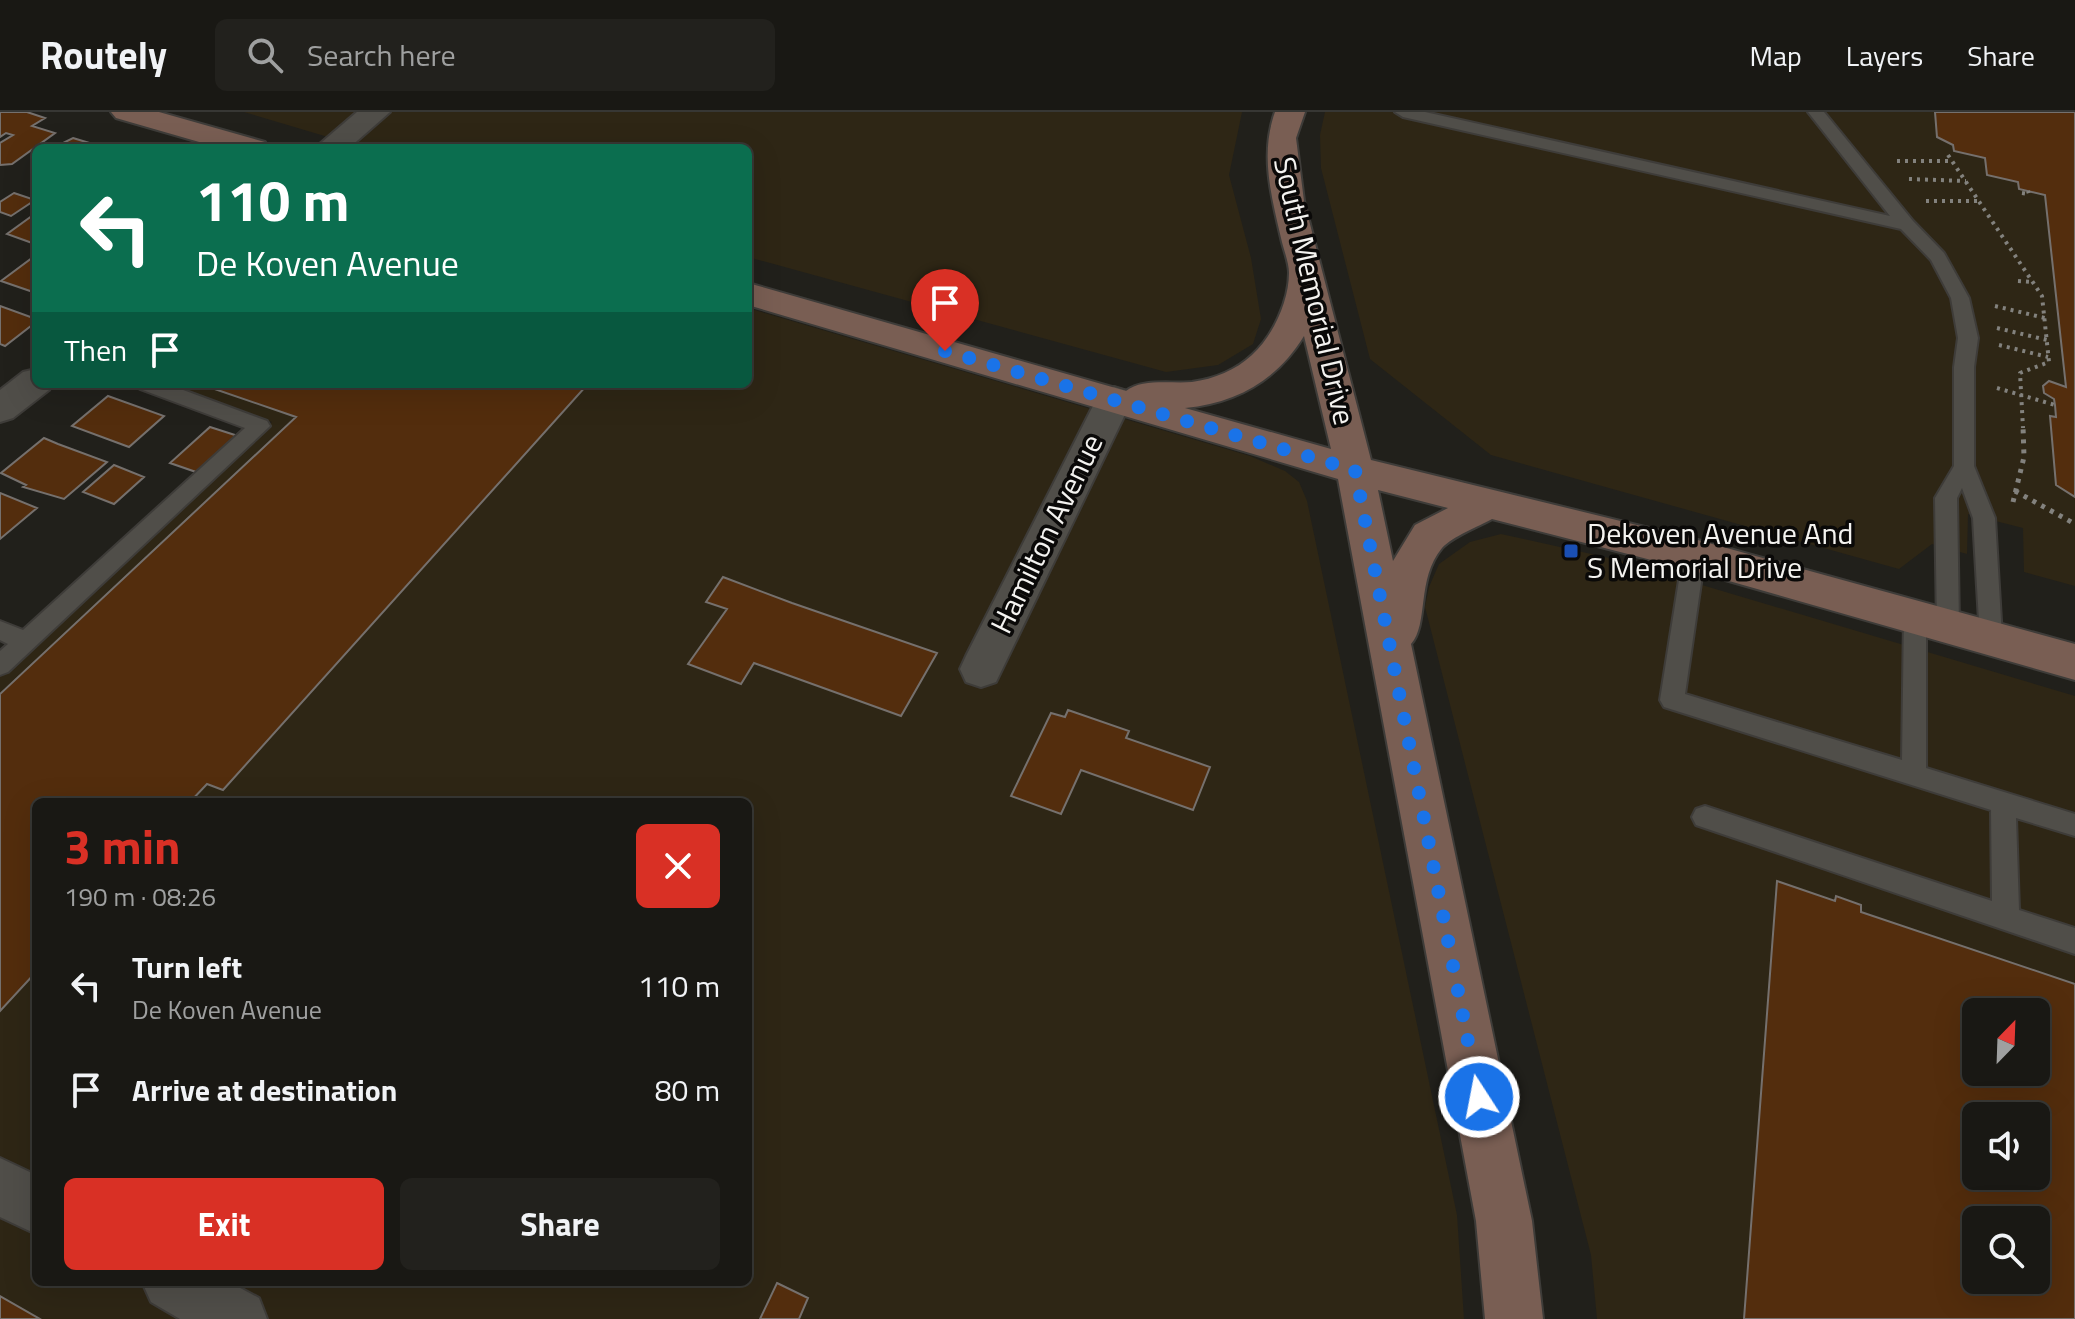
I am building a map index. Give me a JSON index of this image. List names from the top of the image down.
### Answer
{
  "streets": {
    "main road": ["South Memorial Drive"],
    "street": ["Hamilton Avenue"]
  },
  "places": {
    "transit": ["Dekoven Avenue And S Memorial Drive"]
  },
  "north": "top right",
  "page": {
    "header": "Routely",
    "search": "Search here",
    "nav": ["Map", "Layers", "Share"],
    "turn": ["110 m", "De Koven Avenue"],
    "then": "Then",
    "heading": ["3 min", "190 m · 08:26"],
    "list": [
      {
        "name": "Turn left",
        "note": "De Koven Avenue",
        "value": "110 m"
      },
      {
        "name": "Arrive at destination",
        "value": "80 m"
      }
    ],
    "buttons": ["Exit", "Share"]
  }
}
